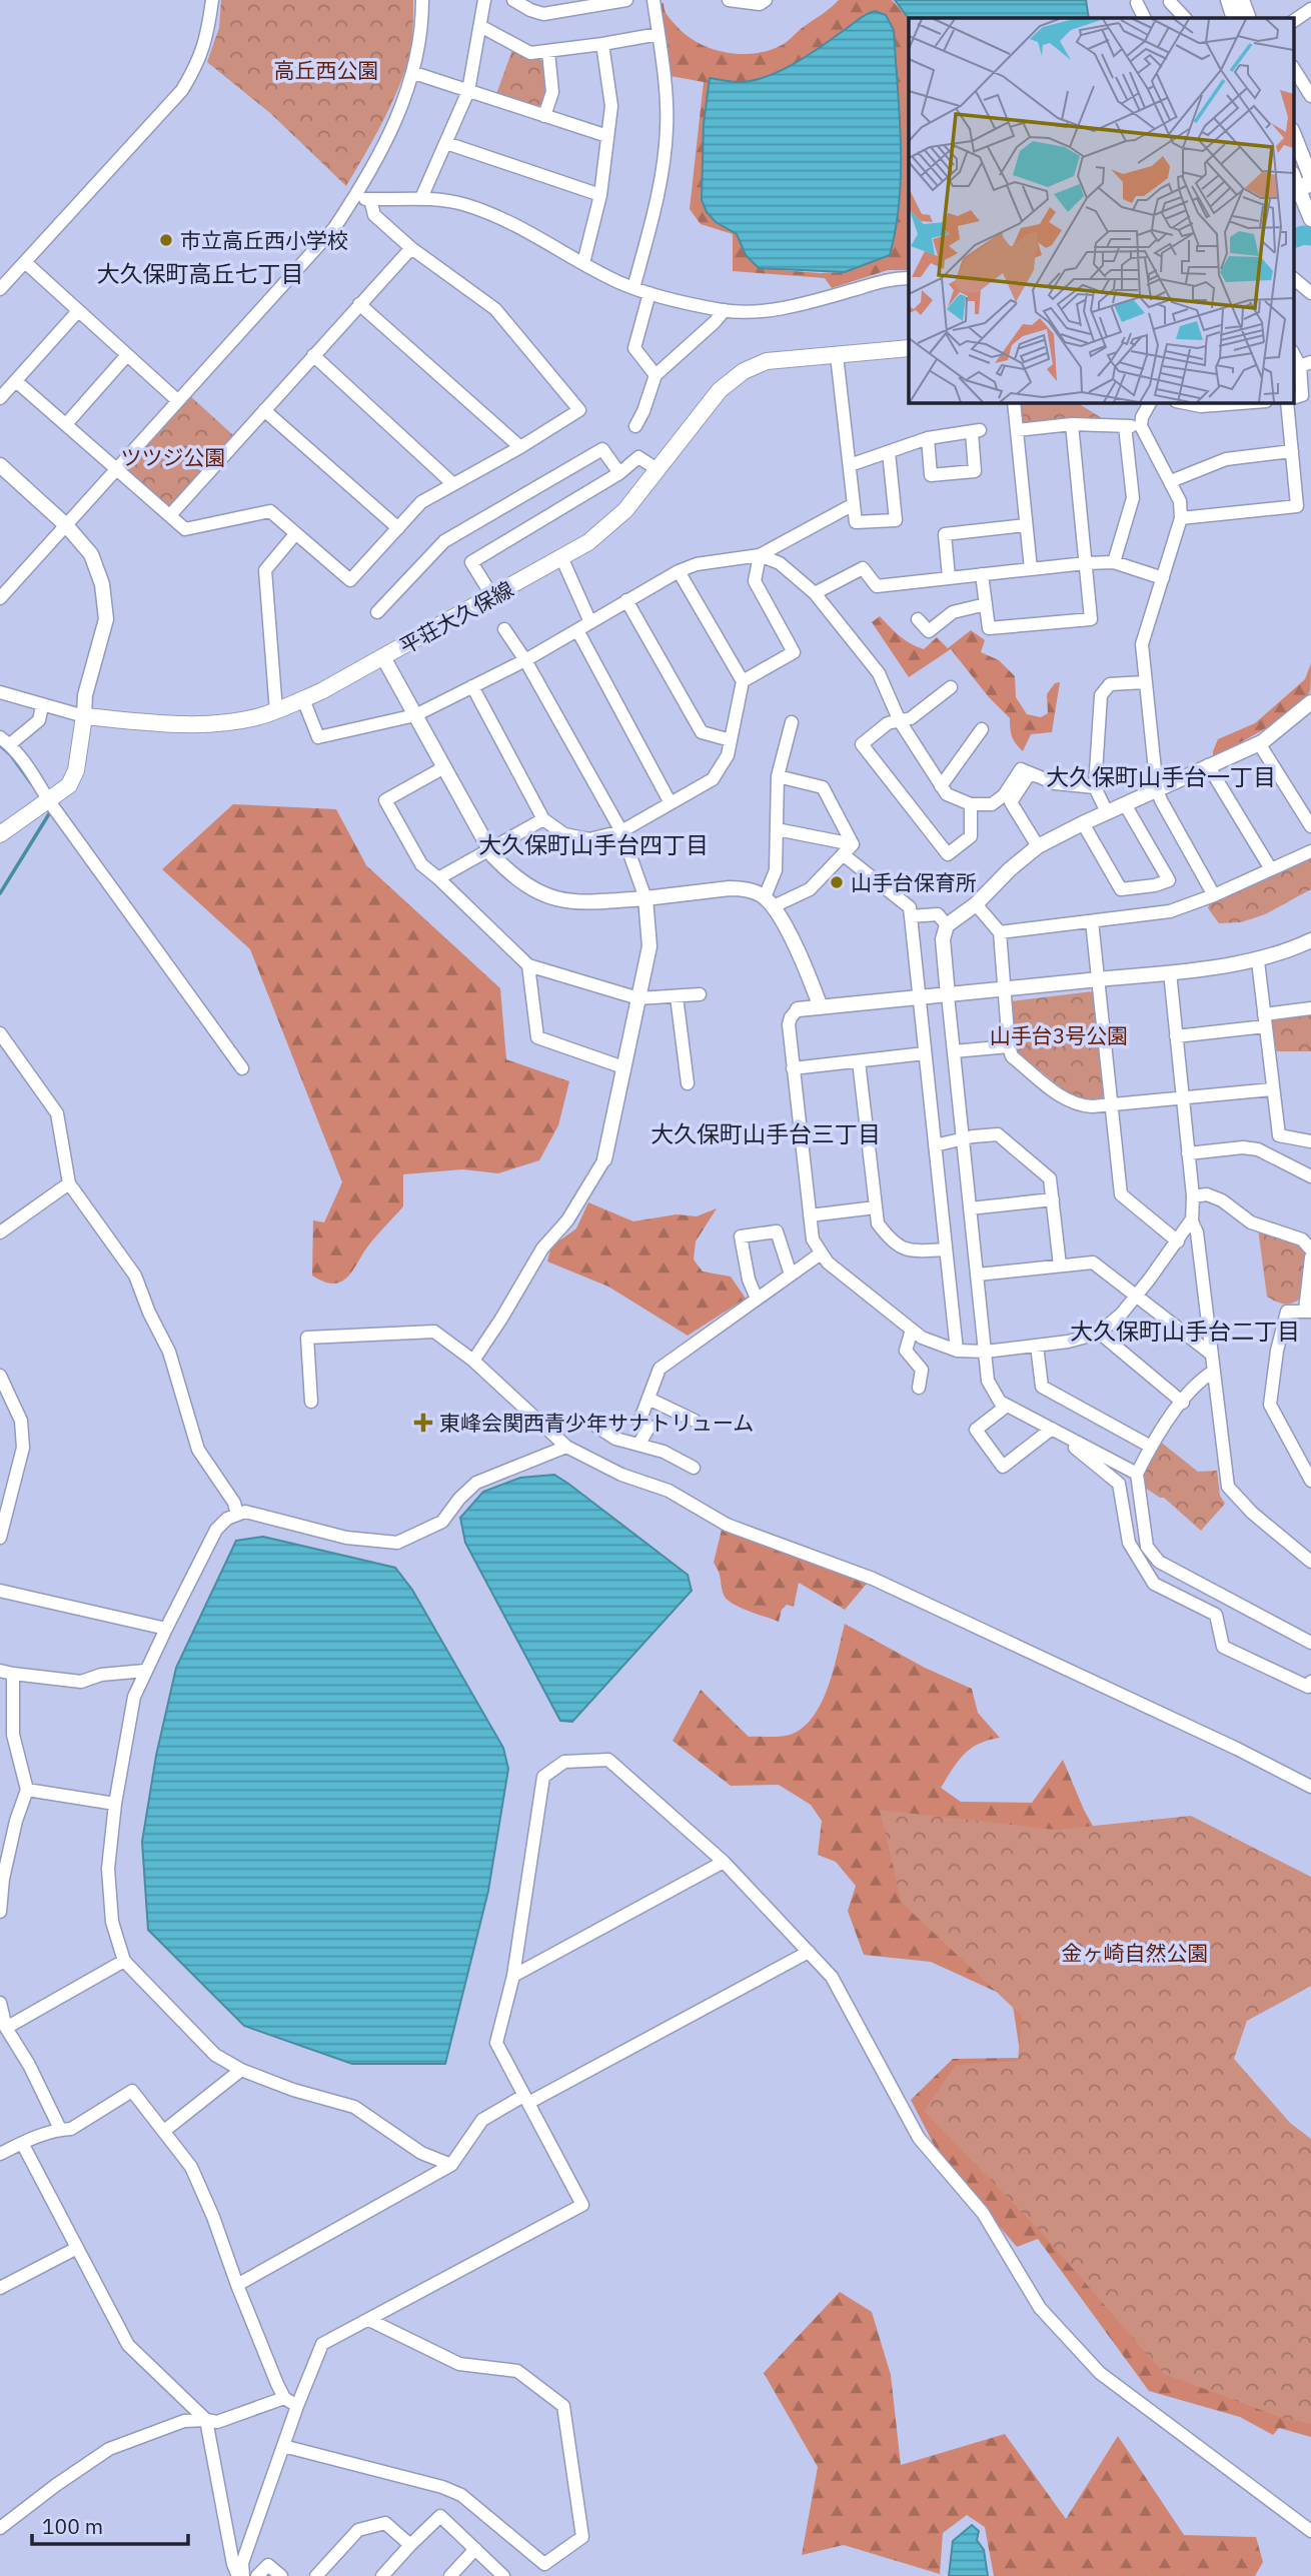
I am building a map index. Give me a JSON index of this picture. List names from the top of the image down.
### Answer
{
  "streets": {
    "main road": ["平荘大久保線"]
  },
  "districts": [
    "大久保町高丘七丁目",
    "大久保町山手台一丁目",
    "大久保町山手台四丁目",
    "大久保町山手台三丁目",
    "大久保町山手台二丁目"
  ],
  "parks": [
    "高丘西公園",
    "ツツジ公園",
    "山手台3号公園",
    "金ヶ崎自然公園"
  ],
  "places": {
    "other": ["市立高丘西小学校", "山手台保育所"],
    "health": ["東峰会関西青少年サナトリューム"]
  },
  "scale_bar": "100 m"
}
